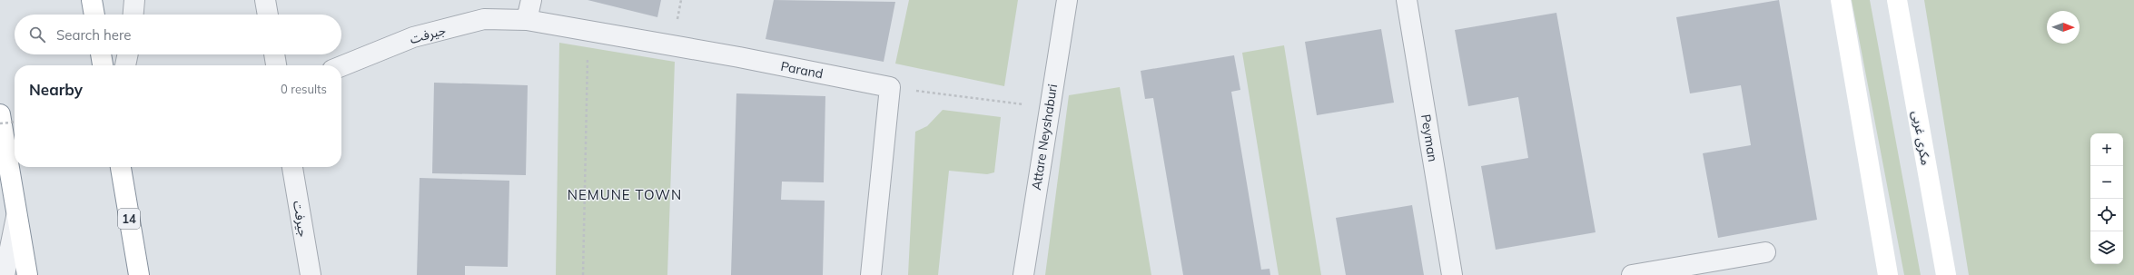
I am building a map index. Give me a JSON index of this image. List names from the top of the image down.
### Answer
{
  "streets": {
    "main road": ["مکری غربی", "14"],
    "street": [
      "جیرفت",
      "Parand",
      "Attare Neyshaburi",
      "Peyman",
      "جيرفت"
    ]
  },
  "crossings": [
    ["جیرفت", "Parand"]
  ],
  "districts": ["NEMUNE TOWN"],
  "north": "right",
  "page": {
    "search": "Search here",
    "heading": ["Nearby", "0 results"],
    "map_buttons": ["+", "−"]
  }
}
